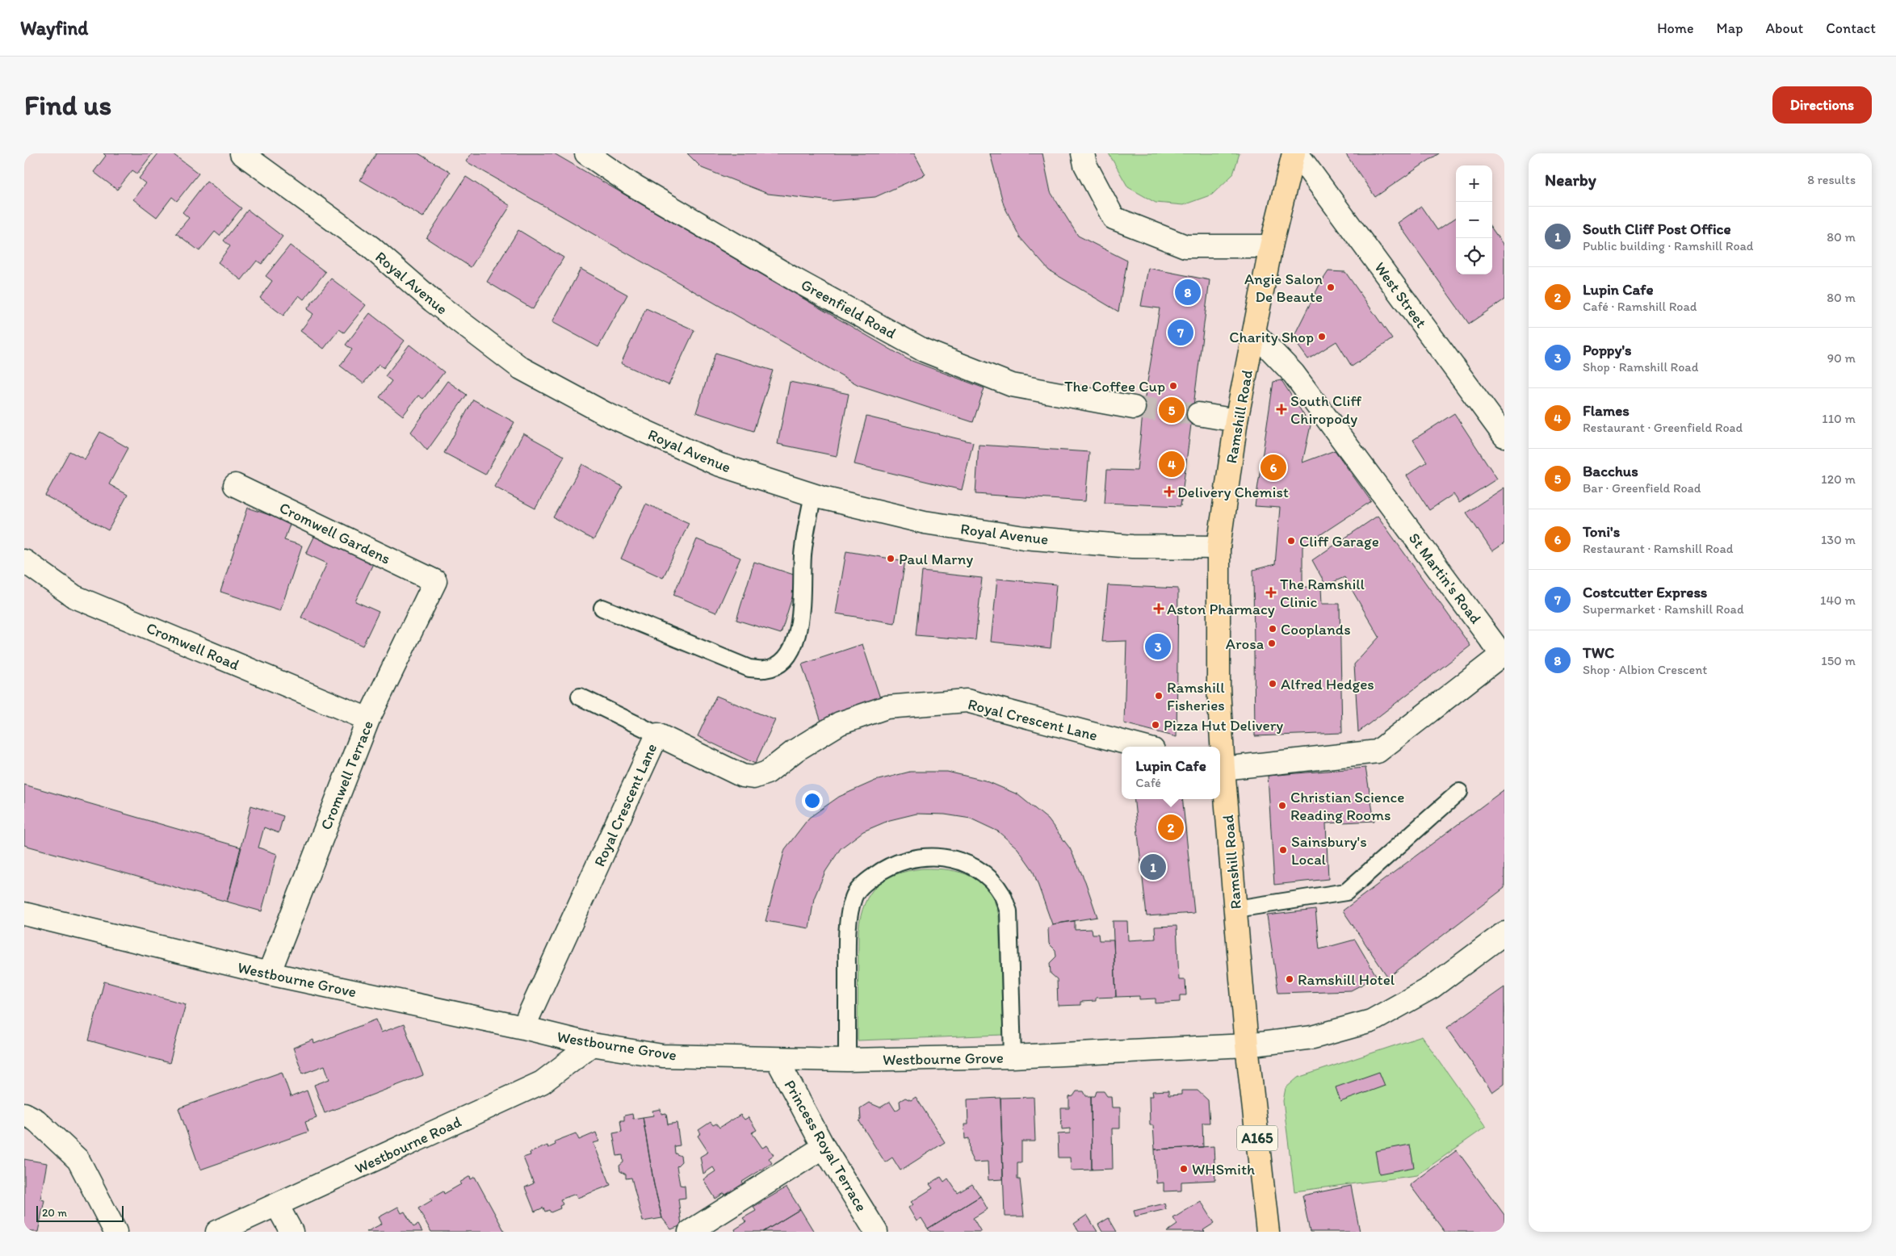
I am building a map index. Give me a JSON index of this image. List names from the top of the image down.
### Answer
{
  "streets": {
    "highway": ["Ramshill Road", "A165"],
    "street": [
      "Royal Avenue",
      "West Street",
      "Greenfield Road",
      "Cromwell Gardens",
      "St Martin's Road",
      "Cromwell Road",
      "Royal Crescent Lane",
      "Cromwell Terrace",
      "Westbourne Grove",
      "Westbourne Road",
      "Princess Royal Terrace"
    ]
  },
  "crossings": [
    ["Royal Avenue", "Ramshill Road"],
    ["Ramshill Road", "St Martin's Road"],
    ["Ramshill Road", "Westbourne Grove"],
    ["Ramshill Road", "A165"],
    ["Cromwell Gardens", "Cromwell Terrace"],
    ["Cromwell Road", "Cromwell Terrace"],
    ["Royal Crescent Lane", "Westbourne Grove"],
    ["Cromwell Terrace", "Westbourne Grove"],
    ["Westbourne Grove", "A165"],
    ["Westbourne Grove", "Westbourne Road"],
    ["Westbourne Grove", "Princess Royal Terrace"]
  ],
  "places": {
    "other": [
      "Angie Salon De Beaute",
      "Charity Shop",
      "The Coffee Cup",
      "Cliff Garage",
      "Paul Marny",
      "Cooplands",
      "Arosa",
      "Alfred Hedges",
      "Ramshill Fisheries",
      "Pizza Hut Delivery",
      "Christian Science Reading Rooms",
      "Sainsbury's Local",
      "Ramshill Hotel",
      "WHSmith"
    ],
    "health": [
      "South Cliff Chiropody",
      "Delivery Chemist",
      "The Ramshill Clinic",
      "Aston Pharmacy"
    ]
  },
  "scale_bar": "20 m",
  "page": {
    "header": "Wayfind",
    "nav": [
      "Home",
      "Map",
      "About",
      "Contact"
    ],
    "buttons": "Directions",
    "title": "Find us",
    "heading": ["Nearby", "8 results"],
    "map_buttons": ["+", "−"],
    "list": [
      {
        "mark": "1",
        "name": "South Cliff Post Office",
        "note": "Public building · Ramshill Road",
        "value": "80 m"
      },
      {
        "mark": "2",
        "name": "Lupin Cafe",
        "note": "Café · Ramshill Road",
        "value": "80 m"
      },
      {
        "mark": "3",
        "name": "Poppy's",
        "note": "Shop · Ramshill Road",
        "value": "90 m"
      },
      {
        "mark": "4",
        "name": "Flames",
        "note": "Restaurant · Greenfield Road",
        "value": "110 m"
      },
      {
        "mark": "5",
        "name": "Bacchus",
        "note": "Bar · Greenfield Road",
        "value": "120 m"
      },
      {
        "mark": "6",
        "name": "Toni's",
        "note": "Restaurant · Ramshill Road",
        "value": "130 m"
      },
      {
        "mark": "7",
        "name": "Costcutter Express",
        "note": "Supermarket · Ramshill Road",
        "value": "140 m"
      },
      {
        "mark": "8",
        "name": "TWC",
        "note": "Shop · Albion Crescent",
        "value": "150 m"
      }
    ],
    "pins": [
      "8",
      "7",
      "5",
      "4",
      "6",
      "3",
      "2",
      "1"
    ],
    "popup": ["Lupin Cafe", "Café"],
    "scale": "20 m"
  }
}
